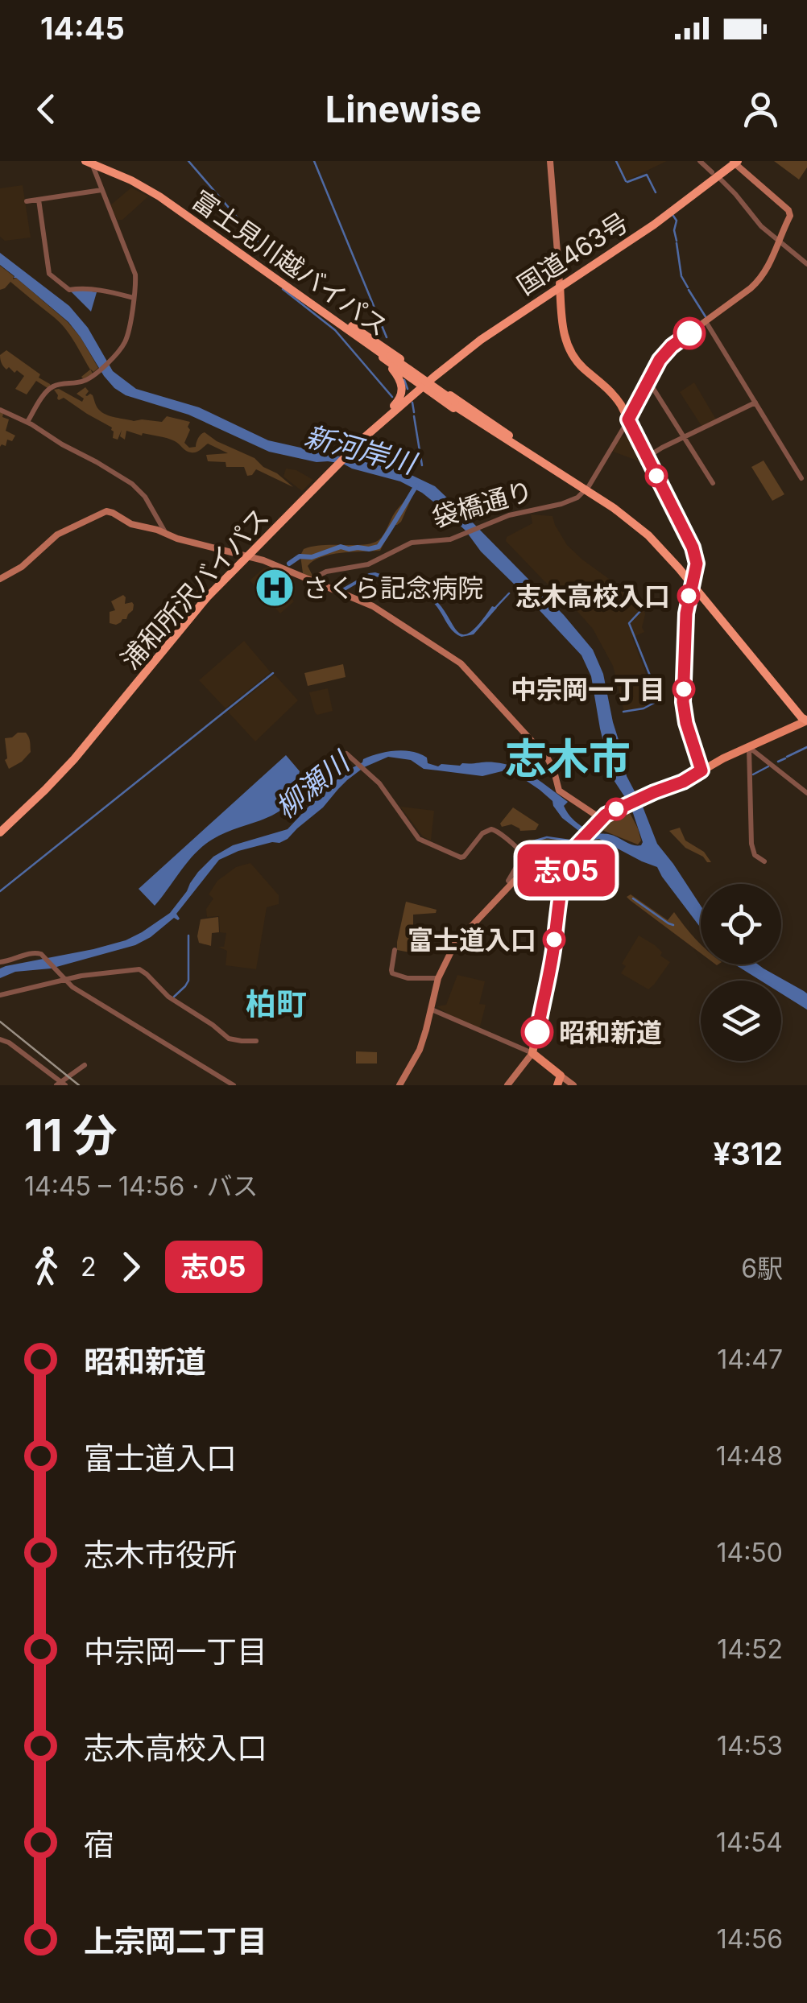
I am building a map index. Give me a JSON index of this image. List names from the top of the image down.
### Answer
{
  "streets": {
    "highway": ["国道463号", "富士見川越バイパス", "浦和所沢バイパス"],
    "street": ["袋橋通り"]
  },
  "crossings": [
    ["国道463号", "富士見川越バイパス"],
    ["国道463号", "浦和所沢バイパス"],
    ["富士見川越バイパス", "浦和所沢バイパス"]
  ],
  "districts": ["志木市", "柏町"],
  "water": ["新河岸川", "柳瀬川"],
  "places": {
    "hospital": ["さくら記念病院"],
    "other": [
      "志木高校入口",
      "中宗岡一丁目",
      "富士道入口",
      "昭和新道"
    ]
  },
  "lines": ["bus line 志05"],
  "page": {
    "status": "14:45",
    "header": "Linewise",
    "on_map": "志05",
    "heading": ["11 分", "14:45 – 14:56 · バス", "¥312"],
    "legs": ["2", "志05", "6駅"],
    "list": [
      {
        "name": "昭和新道",
        "value": "14:47"
      },
      {
        "name": "富士道入口",
        "value": "14:48"
      },
      {
        "name": "志木市役所",
        "value": "14:50"
      },
      {
        "name": "中宗岡一丁目",
        "value": "14:52"
      },
      {
        "name": "志木高校入口",
        "value": "14:53"
      },
      {
        "name": "宿",
        "value": "14:54"
      },
      {
        "name": "上宗岡二丁目",
        "value": "14:56"
      }
    ]
  }
}
